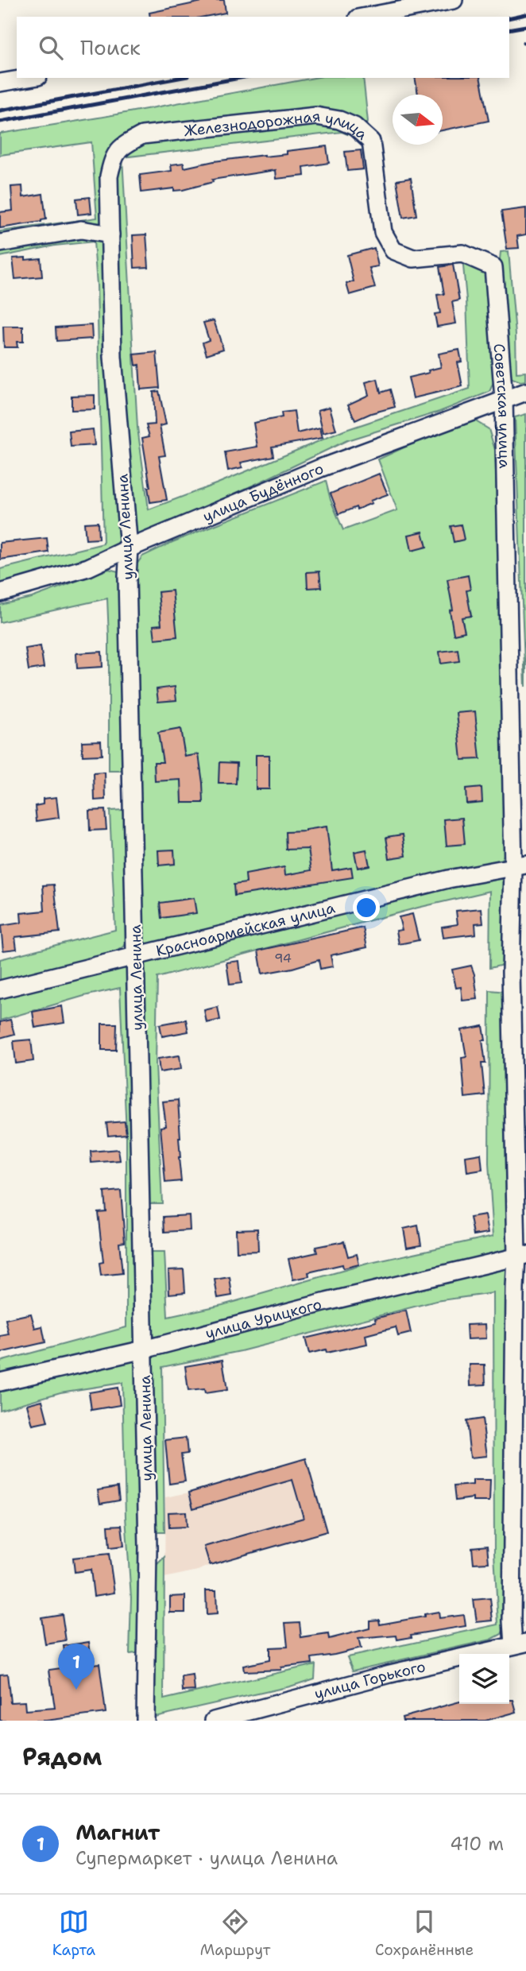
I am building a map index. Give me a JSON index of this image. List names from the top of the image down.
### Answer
{
  "streets": {
    "street": [
      "Железнодорожная улица",
      "Советская улица",
      "улица Будённого",
      "улица Ленина",
      "Красноармейская улица",
      "улица Урицкого",
      "улица Горького"
    ]
  },
  "crossings": [
    ["Железнодорожная улица", "Советская улица"],
    ["Железнодорожная улица", "улица Ленина"],
    ["Советская улица", "улица Будённого"],
    ["Советская улица", "Красноармейская улица"],
    ["Советская улица", "улица Урицкого"],
    ["Советская улица", "улица Горького"],
    ["улица Будённого", "улица Ленина"],
    ["улица Ленина", "Красноармейская улица"],
    ["улица Ленина", "улица Урицкого"]
  ],
  "house_numbers": ["94"],
  "north": "right",
  "page": {
    "search": "Поиск",
    "pins": "1",
    "heading": "Рядом",
    "list": [
      {
        "mark": "1",
        "name": "Магнит",
        "note": "Супермаркет · улица Ленина",
        "value": "410 m"
      }
    ],
    "nav": ["Карта", "Маршрут", "Сохранённые"]
  }
}
